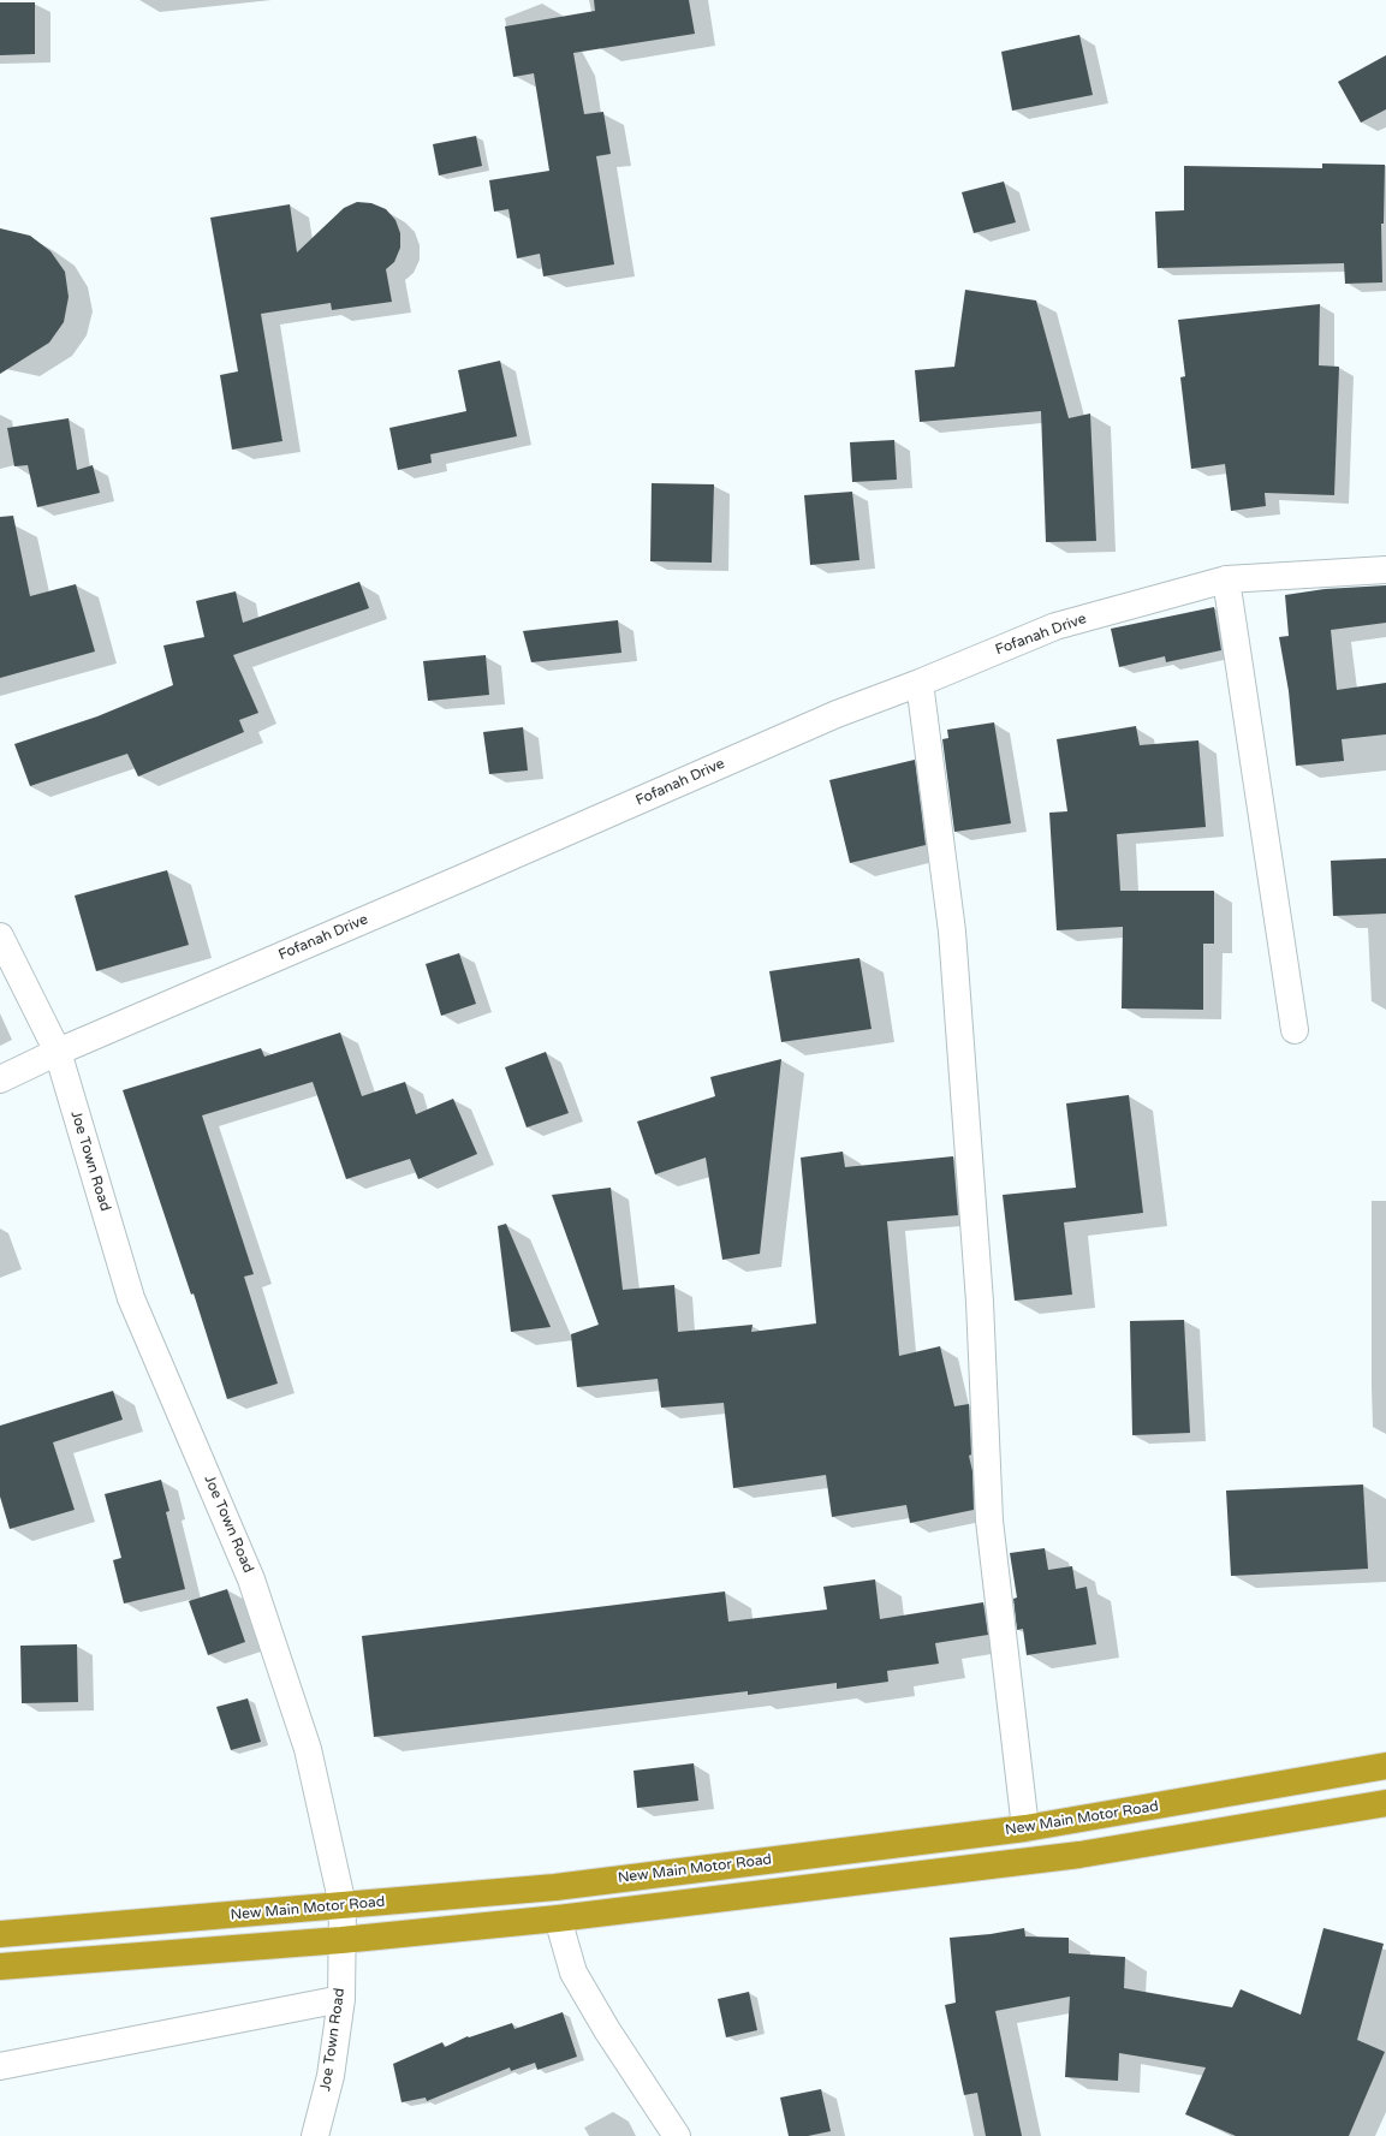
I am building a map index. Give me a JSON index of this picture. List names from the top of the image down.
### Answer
{
  "streets": {
    "highway": ["New Main Motor Road"],
    "street": ["Fofanah Drive", "Joe Town Road"]
  },
  "crossings": [
    ["Fofanah Drive", "Joe Town Road"],
    ["Joe Town Road", "New Main Motor Road"]
  ]
}
